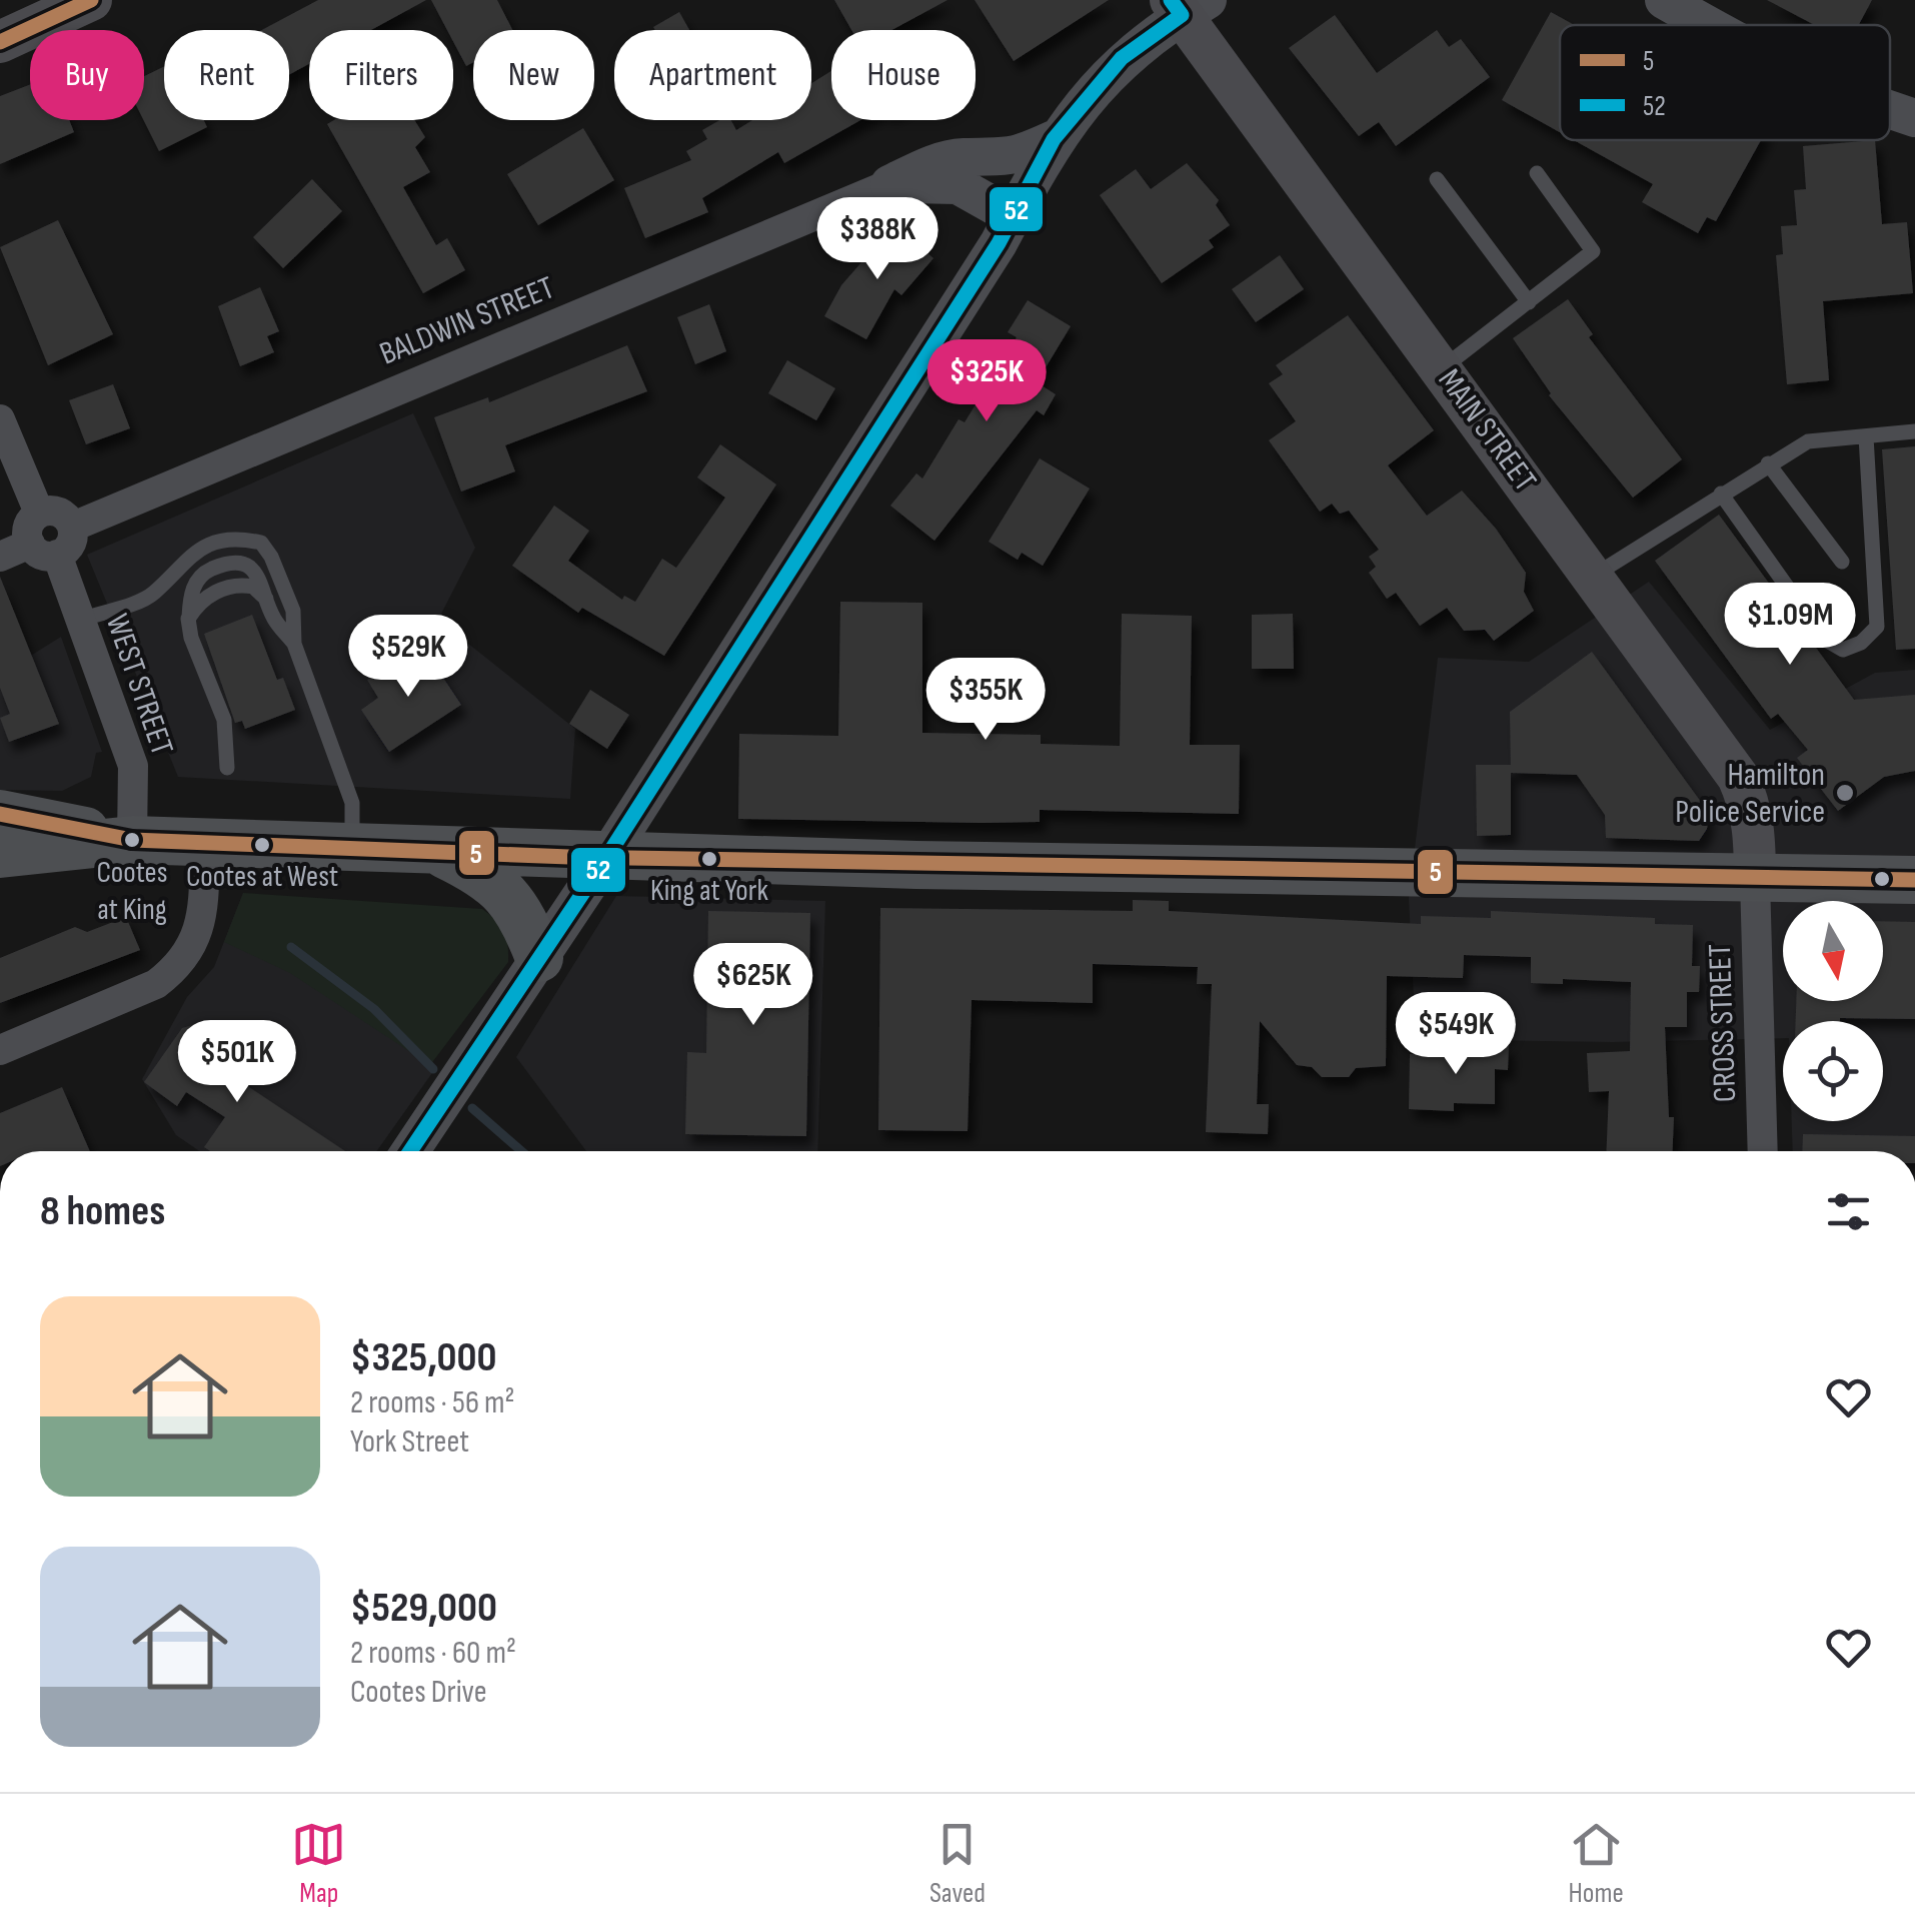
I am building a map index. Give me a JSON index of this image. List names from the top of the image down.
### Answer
{
  "streets": {
    "main road": ["MAIN STREET"],
    "street": ["BALDWIN STREET", "WEST STREET", "CROSS STREET"]
  },
  "crossings": [
    ["BALDWIN STREET", "WEST STREET"],
    ["MAIN STREET", "CROSS STREET"]
  ],
  "places": [
    "Hamilton Police Service",
    "Cootes at King",
    "Cootes at West",
    "King at York"
  ],
  "lines": ["transit line 5", "transit line 52"],
  "legend": ["5", "52"],
  "north": "bottom",
  "page": {
    "chip": [
      "Buy",
      "Rent",
      "Filters",
      "New",
      "Apartment",
      "House"
    ],
    "price": [
      "$388K",
      "$325K",
      "$1.09M",
      "$529K",
      "$355K",
      "$625K",
      "$549K",
      "$501K"
    ],
    "heading": "8 homes",
    "list": [
      {
        "name": "$325,000",
        "note": "2 rooms · 56 m² · York Street"
      },
      {
        "name": "$529,000",
        "note": "2 rooms · 60 m² · Cootes Drive"
      }
    ],
    "tabs": ["Map", "Saved", "Home"]
  }
}
